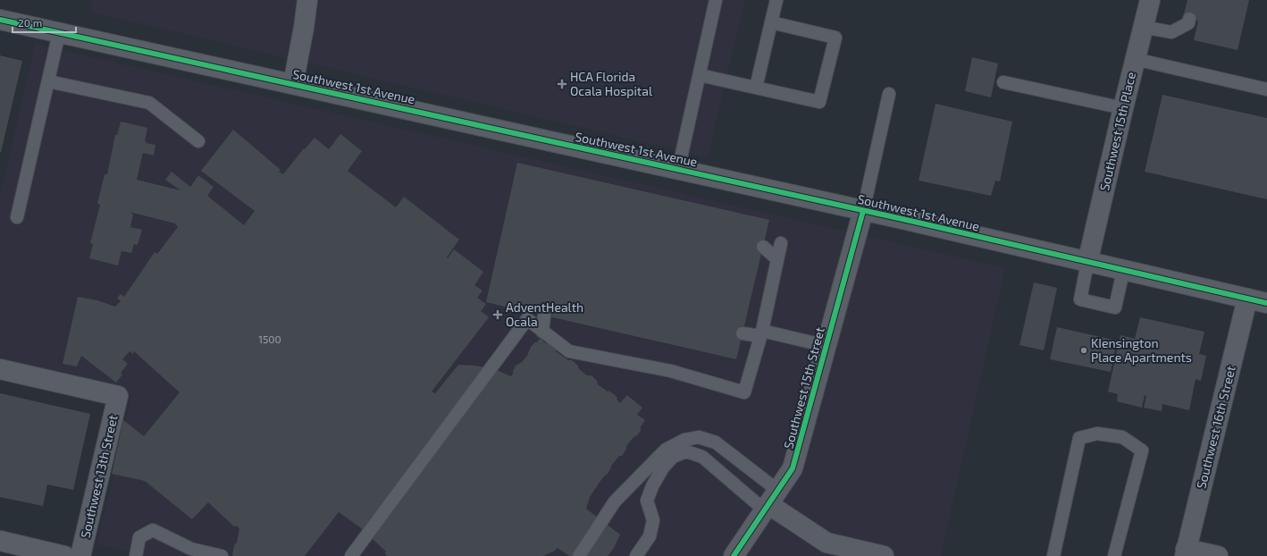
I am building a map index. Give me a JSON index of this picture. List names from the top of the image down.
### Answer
{
  "streets": {
    "street": [
      "Southwest 1st Avenue",
      "Southwest 15th Place",
      "Southwest 15th Street",
      "Southwest 16th Street",
      "Southwest 13th Street"
    ]
  },
  "crossings": [
    ["Southwest 1st Avenue", "Southwest 15th Place"],
    ["Southwest 1st Avenue", "Southwest 15th Street"],
    ["Southwest 1st Avenue", "Southwest 16th Street"]
  ],
  "places": {
    "health": ["HCA Florida Ocala Hospital", "AdventHealth Ocala"],
    "other": ["KIensington Place Apartments"]
  },
  "house_numbers": ["1500"],
  "scale_bar": "20 m"
}
